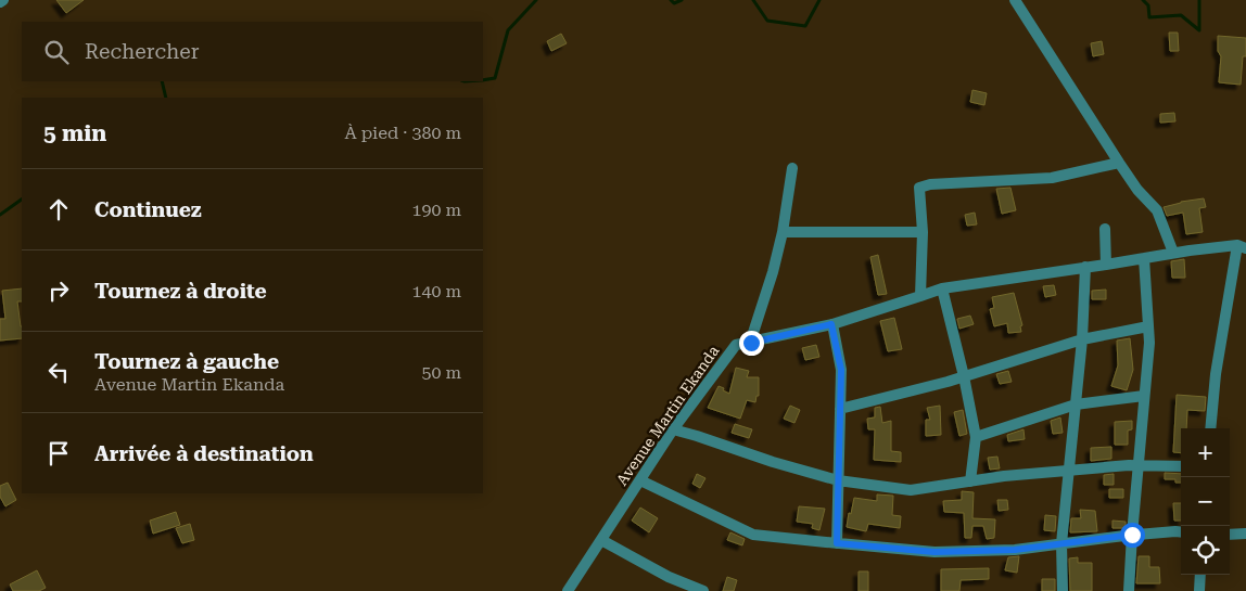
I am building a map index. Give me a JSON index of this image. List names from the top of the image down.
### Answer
{
  "streets": {
    "street": ["Avenue Martin Ekanda"]
  },
  "page": {
    "search": "Rechercher",
    "heading": ["5 min", "À pied · 380 m"],
    "list": [
      ["Continuez", "190 m"],
      ["Tournez à droite", "140 m"],
      ["Tournez à gauche", "Avenue Martin Ekanda", "50 m"],
      "Arrivée à destination"
    ],
    "map_buttons": ["+", "−"]
  }
}
